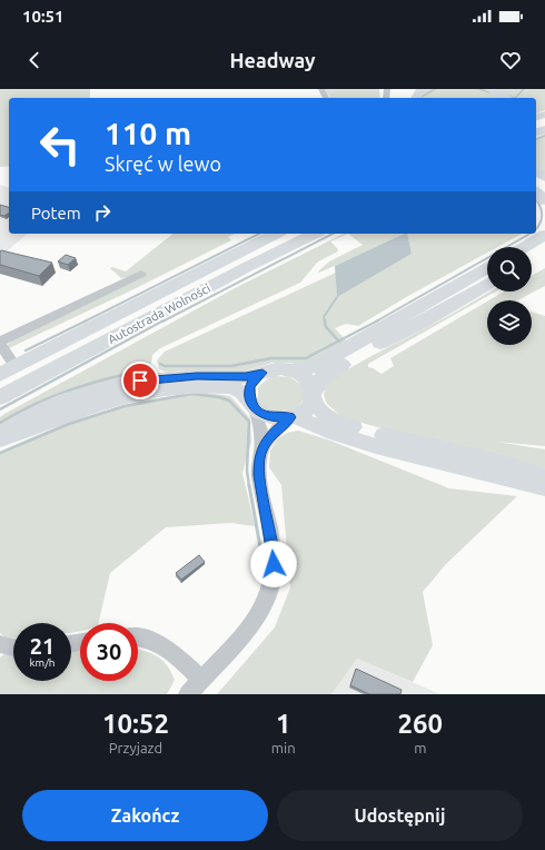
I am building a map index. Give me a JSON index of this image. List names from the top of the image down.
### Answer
{
  "streets": {
    "highway": ["Autostrada Wolności"]
  },
  "page": {
    "status": "10:51",
    "header": "Headway",
    "turn": ["110 m", "Skręć w lewo"],
    "then": "Potem",
    "speed": "21 km/h",
    "limit": "30",
    "eta": [
      "10:52",
      "Przyjazd",
      "1",
      "min",
      "260",
      "m"
    ],
    "buttons": ["Zakończ", "Udostępnij"]
  }
}
